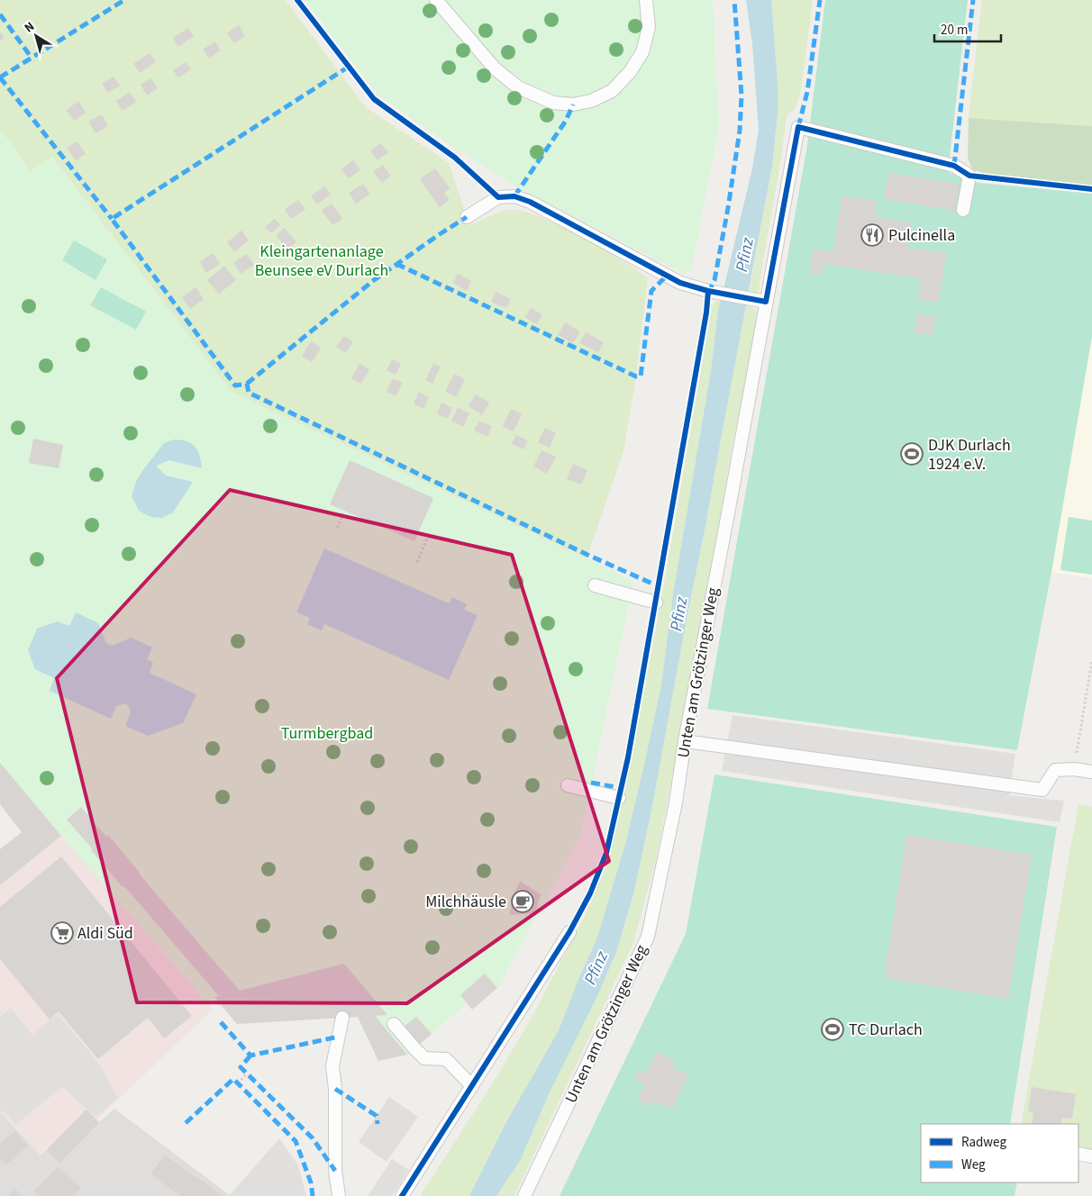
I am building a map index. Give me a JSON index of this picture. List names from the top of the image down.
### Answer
{
  "streets": {
    "lane": ["Unten am Grötzinger Weg"]
  },
  "water": ["Pfinz"],
  "parks": ["Kleingartenanlage Beunsee eV Durlach", "Turmbergbad"],
  "places": {
    "restaurant": ["Pulcinella"],
    "sports": ["DJK Durlach 1924 e.V.", "TC Durlach"],
    "cafe": ["Milchhäusle"],
    "supermarket": ["Aldi Süd"]
  },
  "legend": ["Radweg", "Weg"],
  "scale_bar": "20 m",
  "north": "top left"
}
